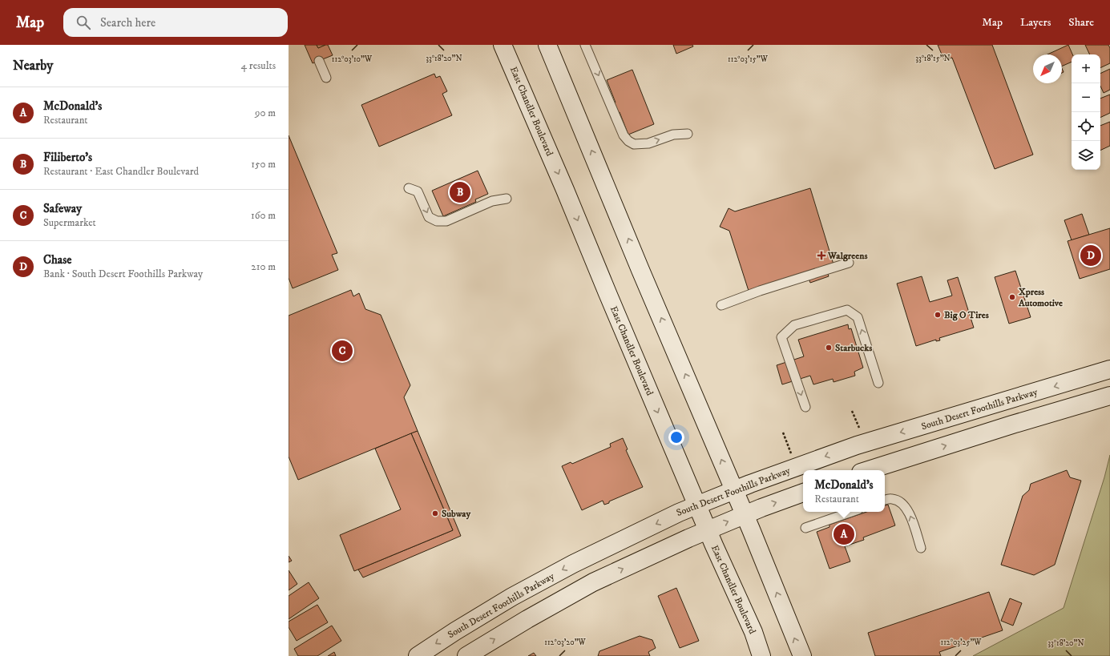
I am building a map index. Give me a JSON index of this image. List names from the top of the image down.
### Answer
{
  "streets": {
    "street": ["East Chandler Boulevard", "South Desert Foothills Parkway"]
  },
  "crossings": [
    ["East Chandler Boulevard", "South Desert Foothills Parkway"]
  ],
  "places": {
    "health": ["Walgreens"],
    "other": [
      "Xpress Automotive",
      "Big O Tires",
      "Starbucks",
      "Subway"
    ]
  },
  "north": "bottom left",
  "page": {
    "header": "Map",
    "search": "Search here",
    "nav": ["Map", "Layers", "Share"],
    "heading": ["Nearby", "4 results"],
    "map_buttons": ["+", "−"],
    "list": [
      {
        "mark": "A",
        "name": "McDonald's",
        "note": "Restaurant",
        "value": "90 m"
      },
      {
        "mark": "B",
        "name": "Filiberto's",
        "note": "Restaurant · East Chandler Boulevard",
        "value": "150 m"
      },
      {
        "mark": "C",
        "name": "Safeway",
        "note": "Supermarket",
        "value": "160 m"
      },
      {
        "mark": "D",
        "name": "Chase",
        "note": "Bank · South Desert Foothills Parkway",
        "value": "210 m"
      }
    ],
    "pins": [
      "B",
      "D",
      "C",
      "A"
    ],
    "popup": ["McDonald's", "Restaurant"]
  },
  "coordinates": [
    "33°18'20\"N",
    "33°18'15\"N",
    "112°03'10\"W",
    "112°03'15\"W",
    "112°03'20\"W",
    "112°03'25\"W"
  ]
}
